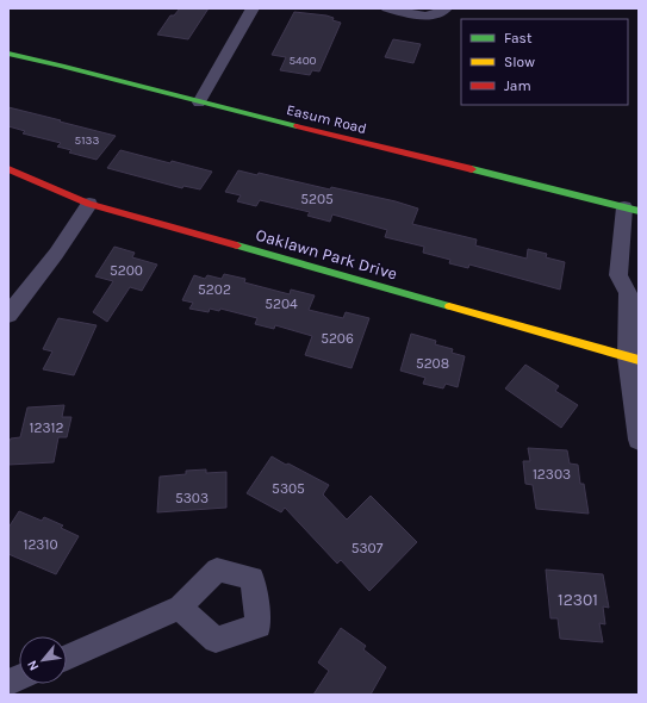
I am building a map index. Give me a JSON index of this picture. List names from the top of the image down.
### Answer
{
  "streets": {
    "street": ["Easum Road", "Oaklawn Park Drive"]
  },
  "house_numbers": [
    "5400",
    "5133",
    "5205",
    "5200",
    "5202",
    "5204",
    "5206",
    "5208",
    "12312",
    "12303",
    "5305",
    "5303",
    "12310",
    "5307",
    "12301"
  ],
  "legend": ["Fast", "Slow", "Jam"],
  "north": "bottom left"
}
